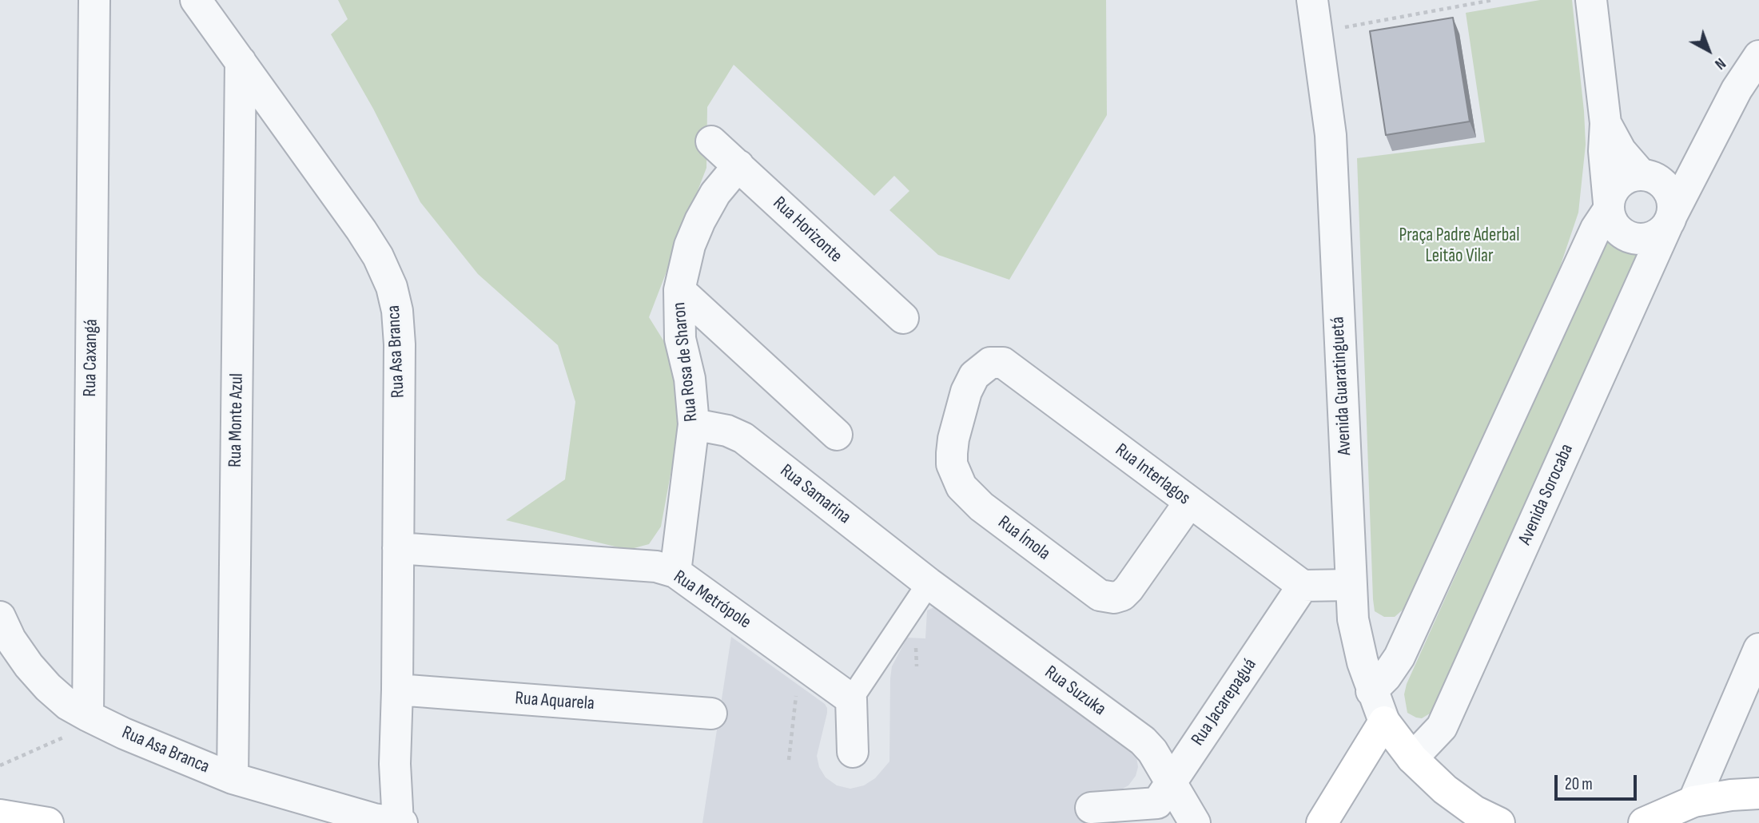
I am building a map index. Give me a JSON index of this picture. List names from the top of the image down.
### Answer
{
  "streets": {
    "main road": ["Avenida Guaratinguetá"],
    "street": [
      "Rua Horizonte",
      "Rua Asa Branca",
      "Rua Caxangá",
      "Rua Rosa de Sharon",
      "Rua Monte Azul",
      "Rua Interlagos",
      "Rua Samarina",
      "Avenida Sorocaba",
      "Rua Ímola",
      "Rua Metrópole",
      "Rua Suzuka",
      "Rua Aquarela",
      "Rua Jacarepaguá"
    ]
  },
  "crossings": [
    ["Rua Horizonte", "Rua Rosa de Sharon"],
    ["Rua Asa Branca", "Rua Caxangá"],
    ["Rua Asa Branca", "Rua Monte Azul"],
    ["Rua Asa Branca", "Rua Metrópole"],
    ["Rua Asa Branca", "Rua Aquarela"],
    ["Rua Rosa de Sharon", "Rua Samarina"],
    ["Rua Rosa de Sharon", "Rua Metrópole"],
    ["Avenida Guaratinguetá", "Avenida Sorocaba"],
    ["Rua Interlagos", "Rua Ímola"],
    ["Rua Interlagos", "Rua Jacarepaguá"],
    ["Rua Samarina", "Rua Suzuka"],
    ["Rua Suzuka", "Rua Jacarepaguá"]
  ],
  "parks": ["Praça Padre Aderbal Leitão Vilar"],
  "scale_bar": "20 m",
  "north": "bottom right"
}
